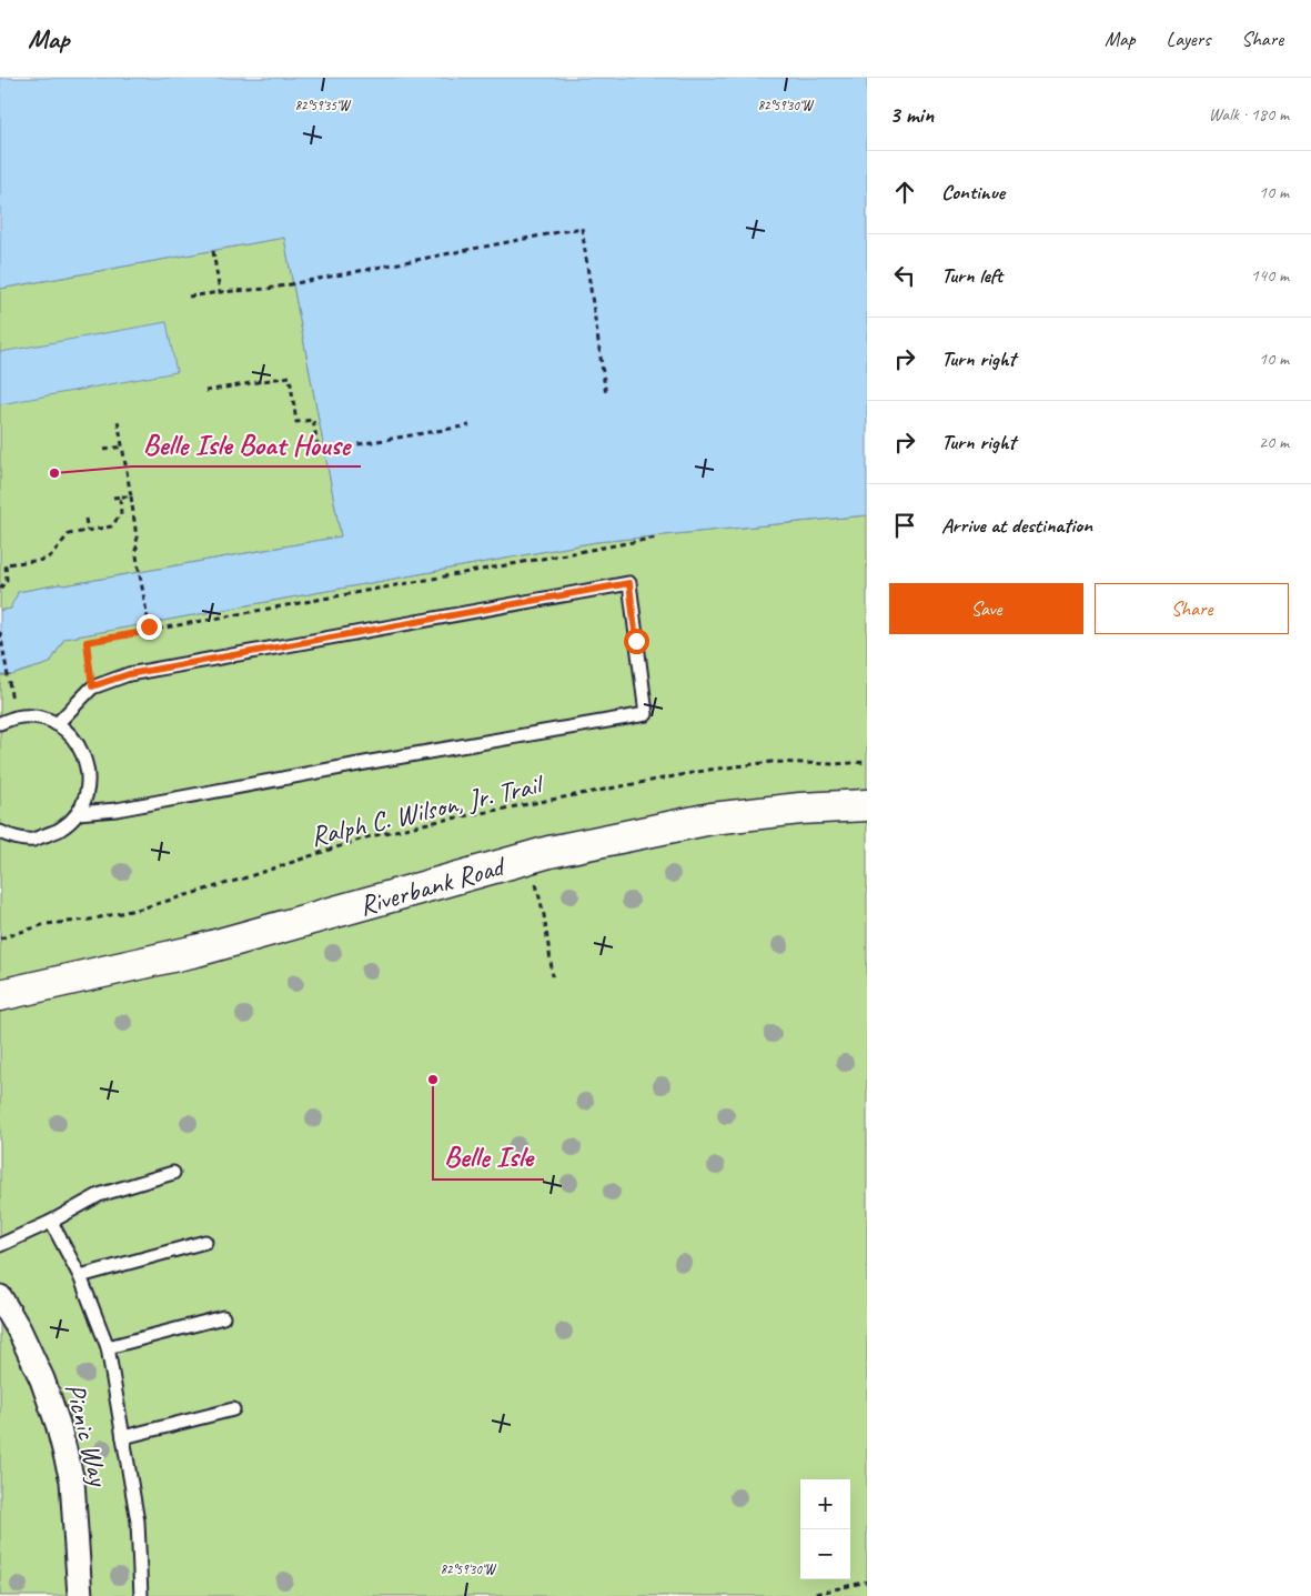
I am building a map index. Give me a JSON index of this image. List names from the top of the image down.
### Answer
{
  "streets": {
    "street": ["Riverbank Road", "Picnic Way"],
    "path": ["Ralph C. Wilson, Jr. Trail"]
  },
  "places": ["Belle Isle Boat House", "Belle Isle"],
  "page": {
    "header": "Map",
    "nav": ["Map", "Layers", "Share"],
    "heading": ["3 min", "Walk · 180 m"],
    "list": [
      ["Continue", "10 m"],
      ["Turn left", "140 m"],
      ["Turn right", "10 m"],
      ["Turn right", "20 m"],
      "Arrive at destination"
    ],
    "buttons": ["Save", "Share"],
    "map_buttons": ["+", "−"]
  },
  "coordinates": ["82°59'35\"W", "82°59'30\"W"]
}
